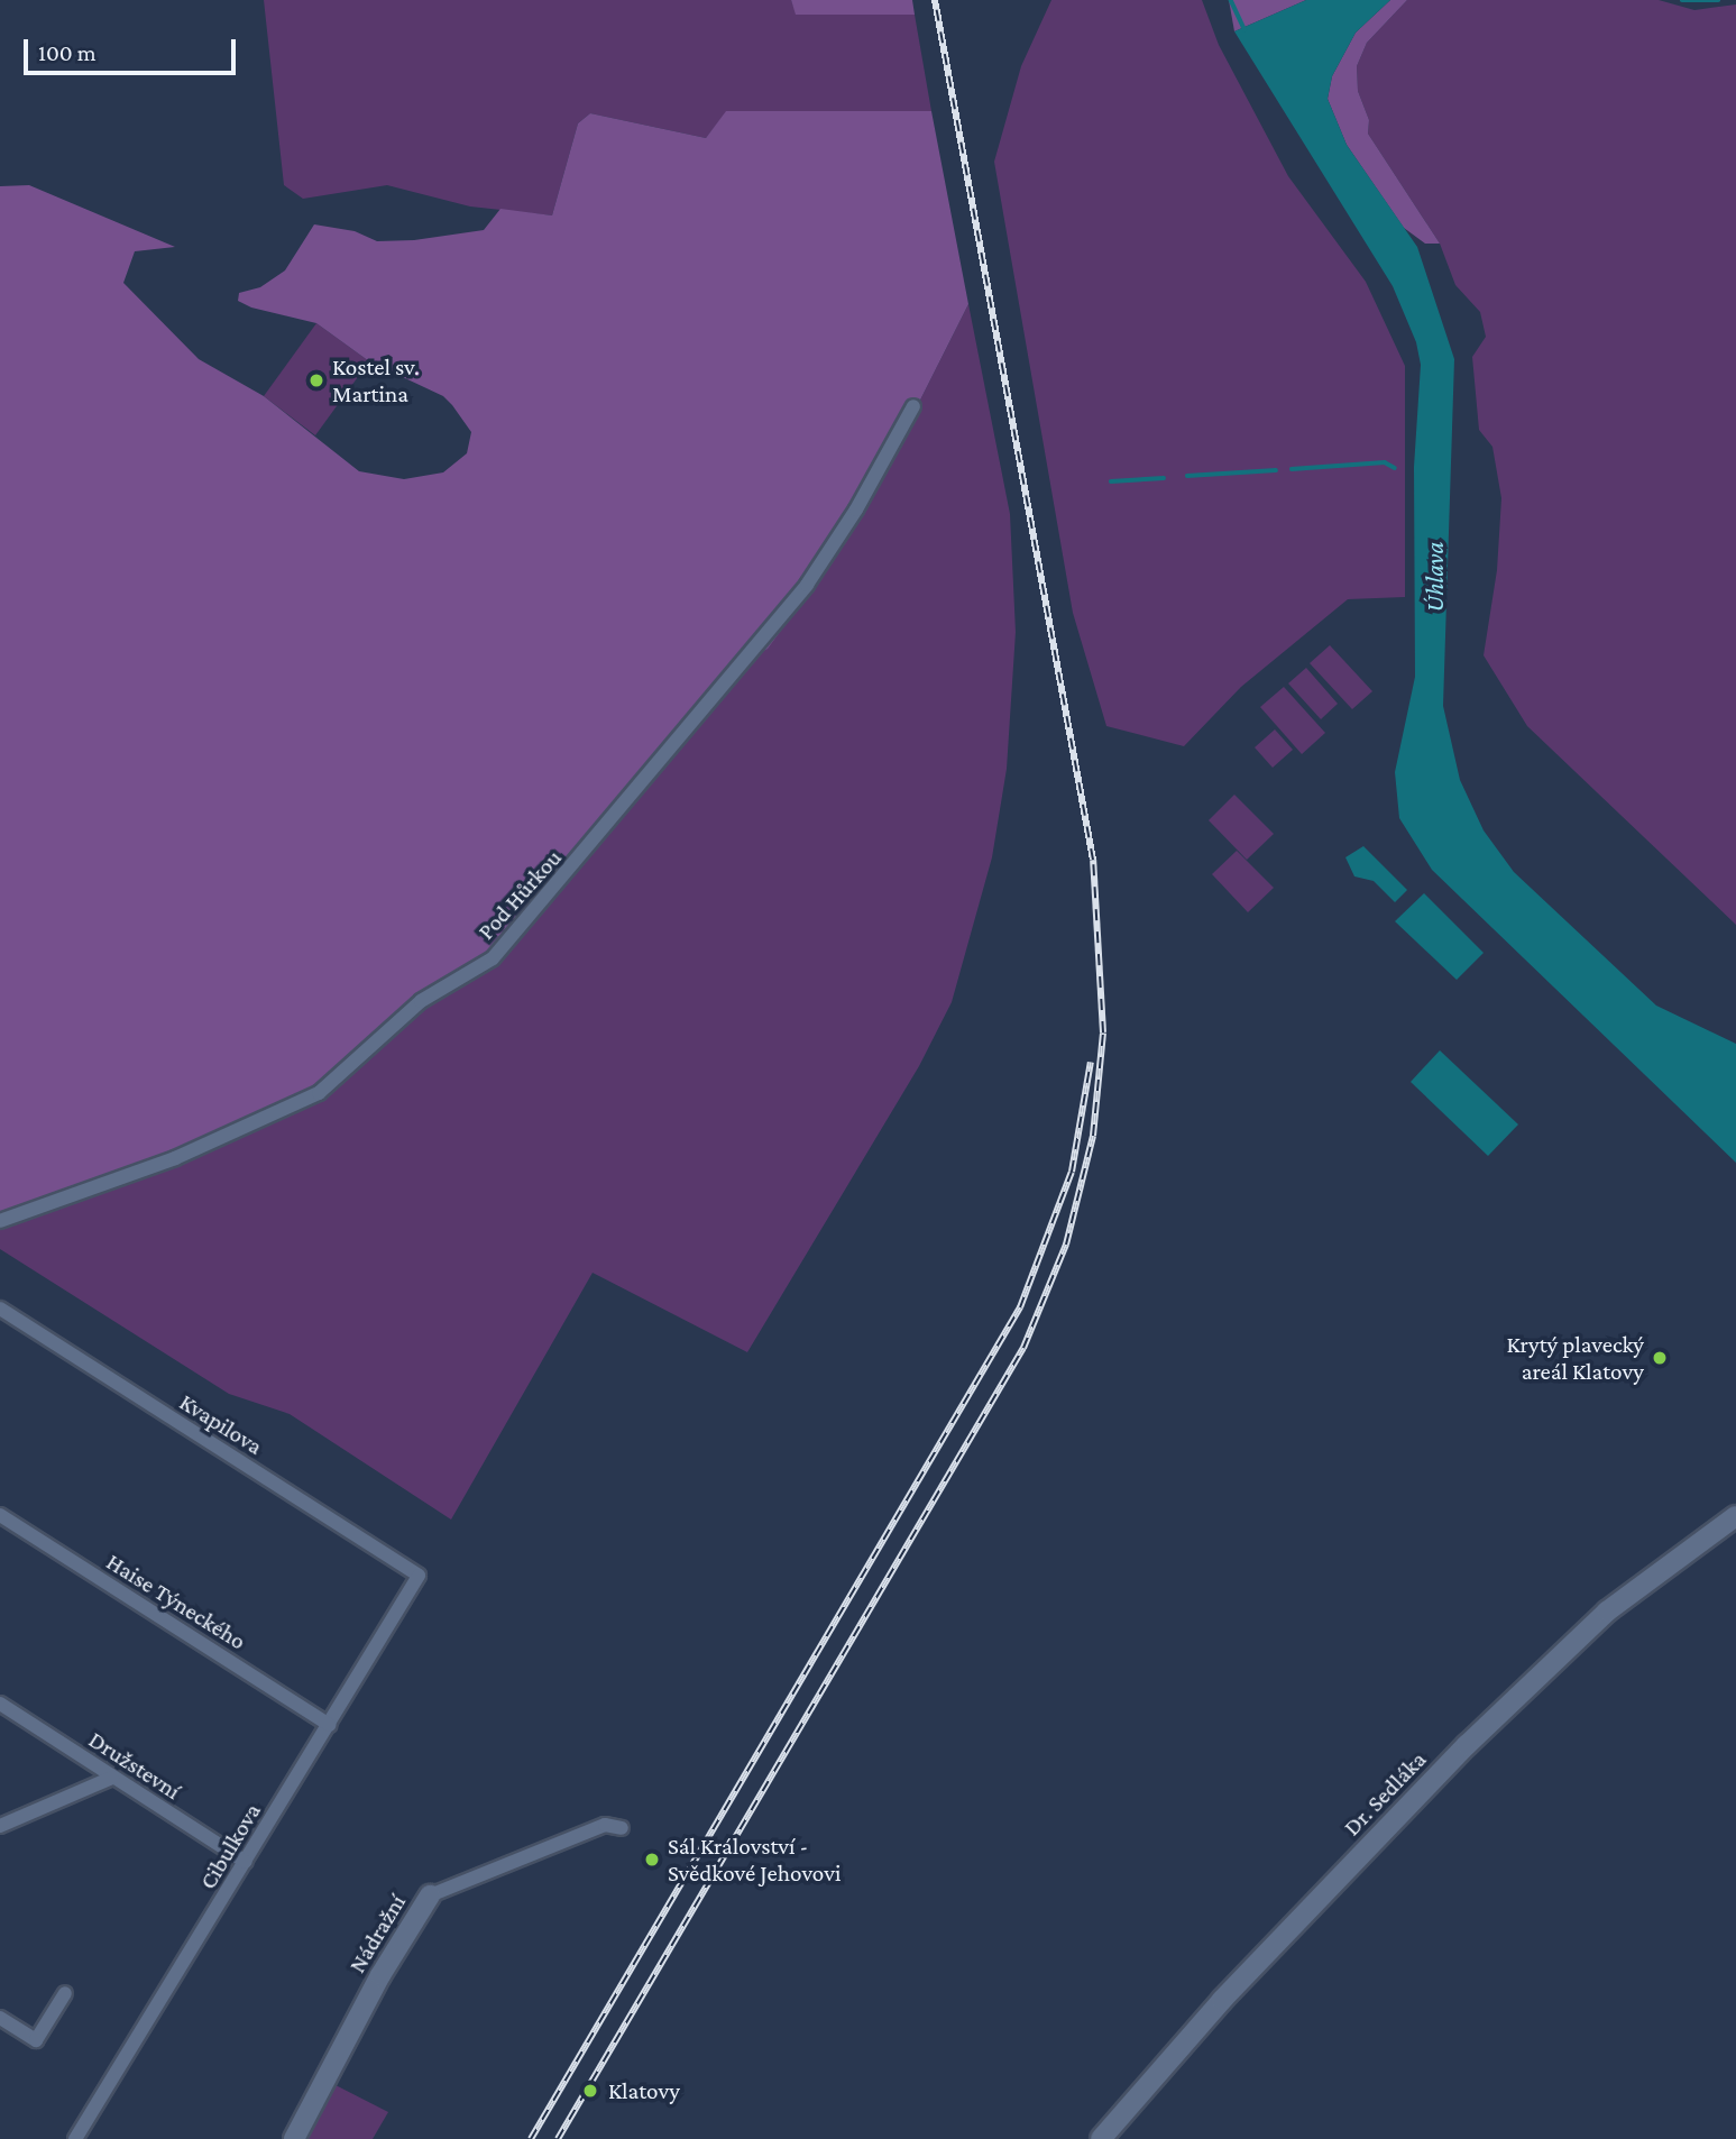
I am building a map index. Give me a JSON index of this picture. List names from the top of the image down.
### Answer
{
  "streets": {
    "street": [
      "Pod Hůrkou",
      "Kvapilova",
      "Haise Týneckého",
      "Družstevní",
      "Dr. Sedláka",
      "Cibulkova",
      "Nádražní"
    ]
  },
  "crossings": [
    ["Kvapilova", "Cibulkova"],
    ["Haise Týneckého", "Cibulkova"],
    ["Družstevní", "Cibulkova"]
  ],
  "water": ["Úhlava"],
  "places": [
    "Kostel sv. Martina",
    "Krytý plavecký areál Klatovy",
    "Sál Království - Svědkové Jehovovi",
    "Klatovy"
  ],
  "scale_bar": "100 m"
}
